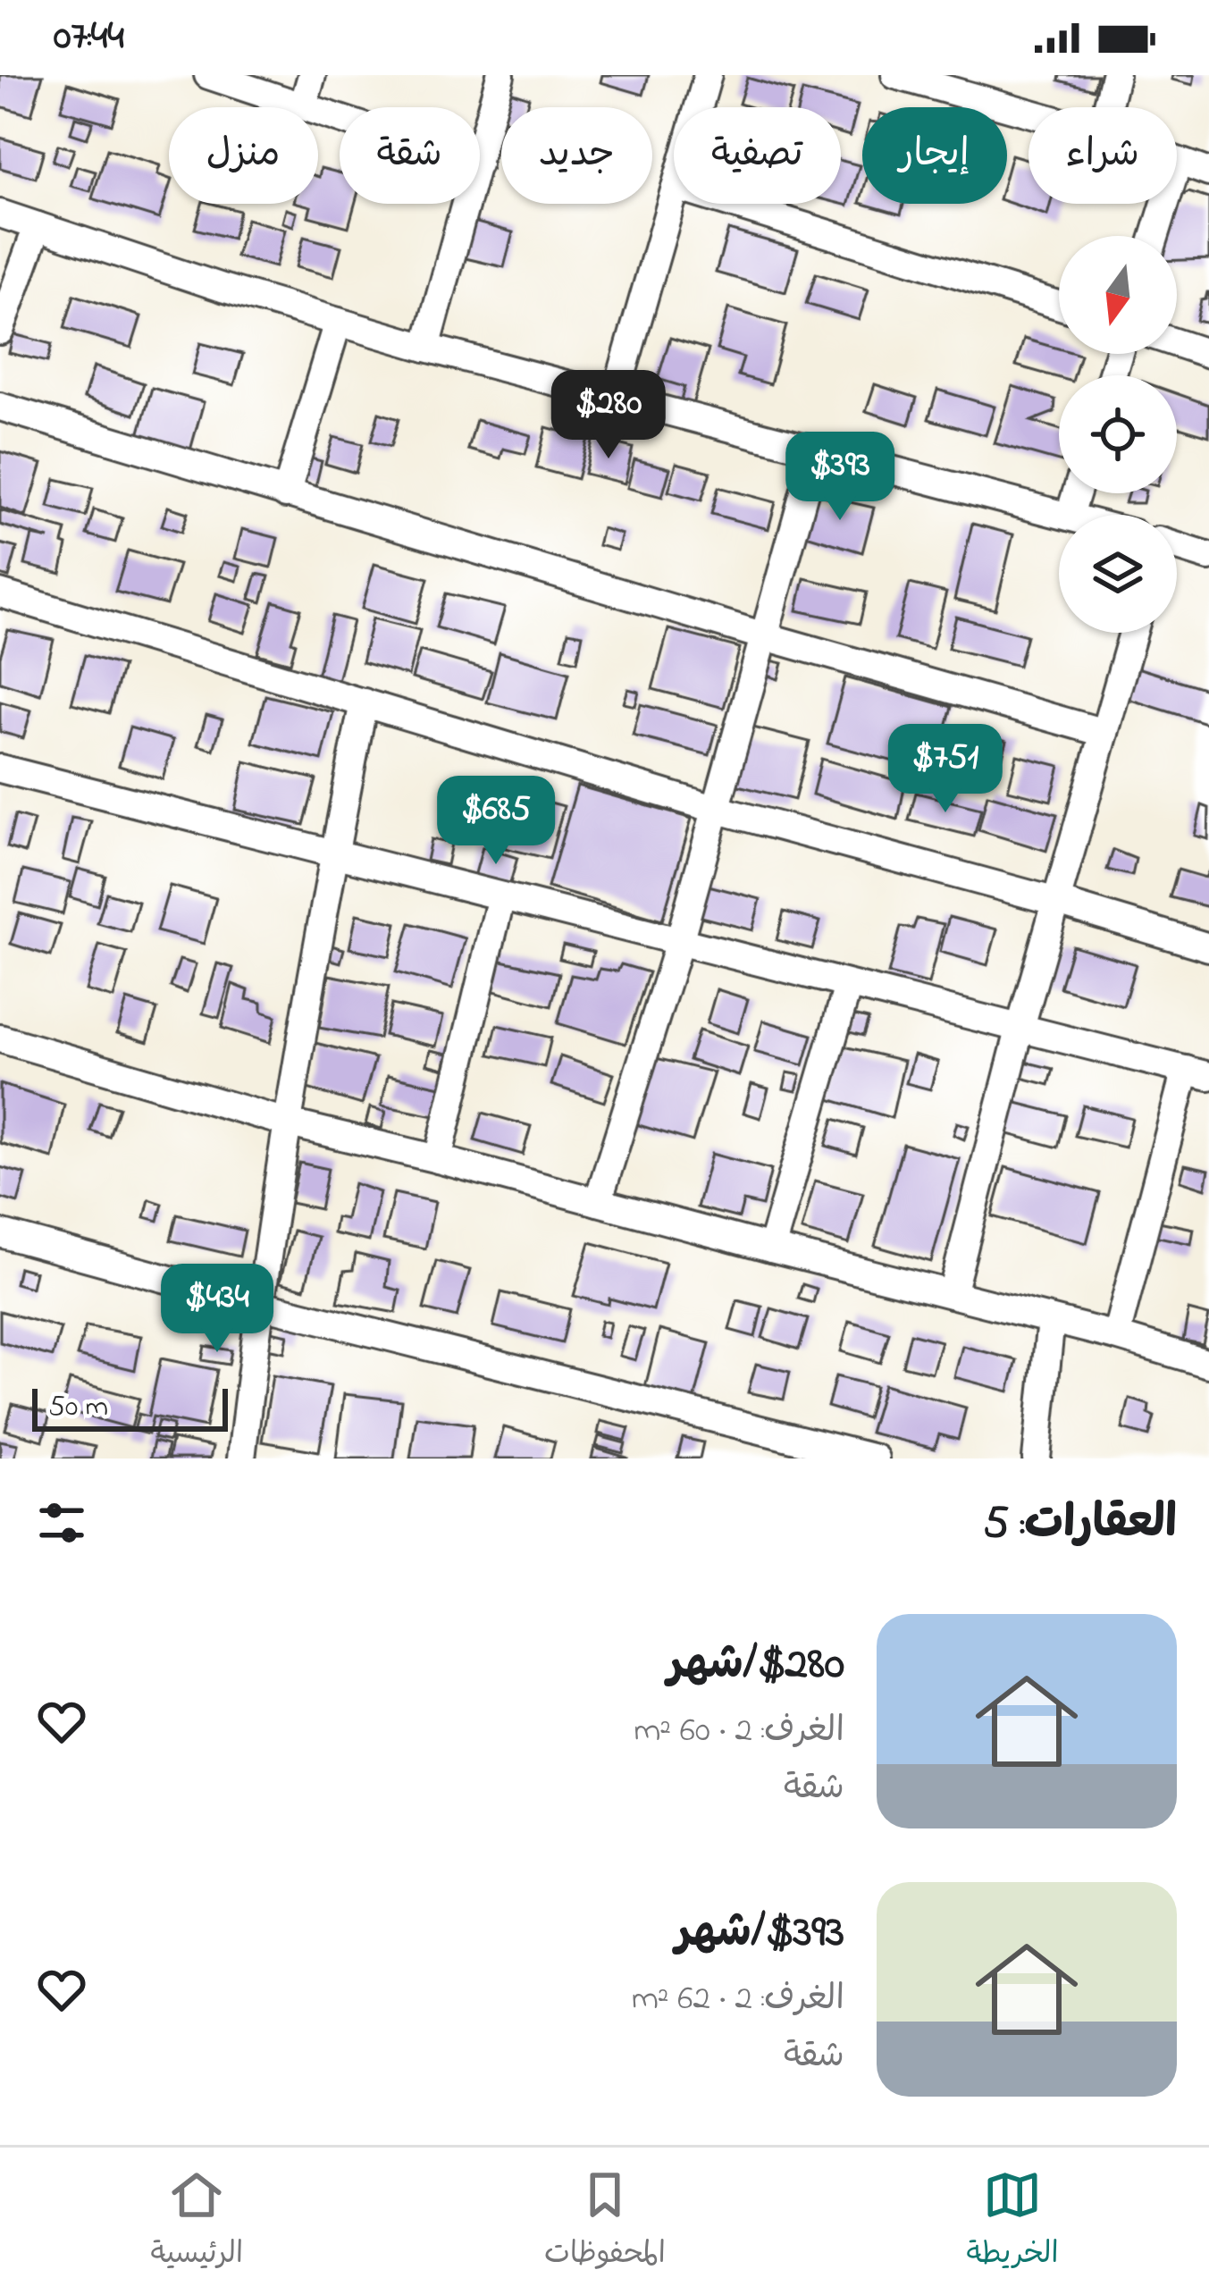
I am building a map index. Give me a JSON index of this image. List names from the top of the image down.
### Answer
{
  "scale_bar": "50 m",
  "north": "bottom",
  "page": {
    "status": "07:44",
    "chip": [
      "شراء",
      "إيجار",
      "تصفية",
      "جديد",
      "شقة",
      "منزل"
    ],
    "price": [
      "$280",
      "$393",
      "$751",
      "$685",
      "$434"
    ],
    "scale": "50 m",
    "heading": "العقارات: 5",
    "list": [
      {
        "name": "$280/شهر",
        "note": "الغرف: 2 · 60 m² · شقة"
      },
      {
        "name": "$393/شهر",
        "note": "الغرف: 2 · 62 m² · شقة"
      }
    ],
    "tabs": ["الخريطة", "المحفوظات", "الرئيسية"]
  }
}
